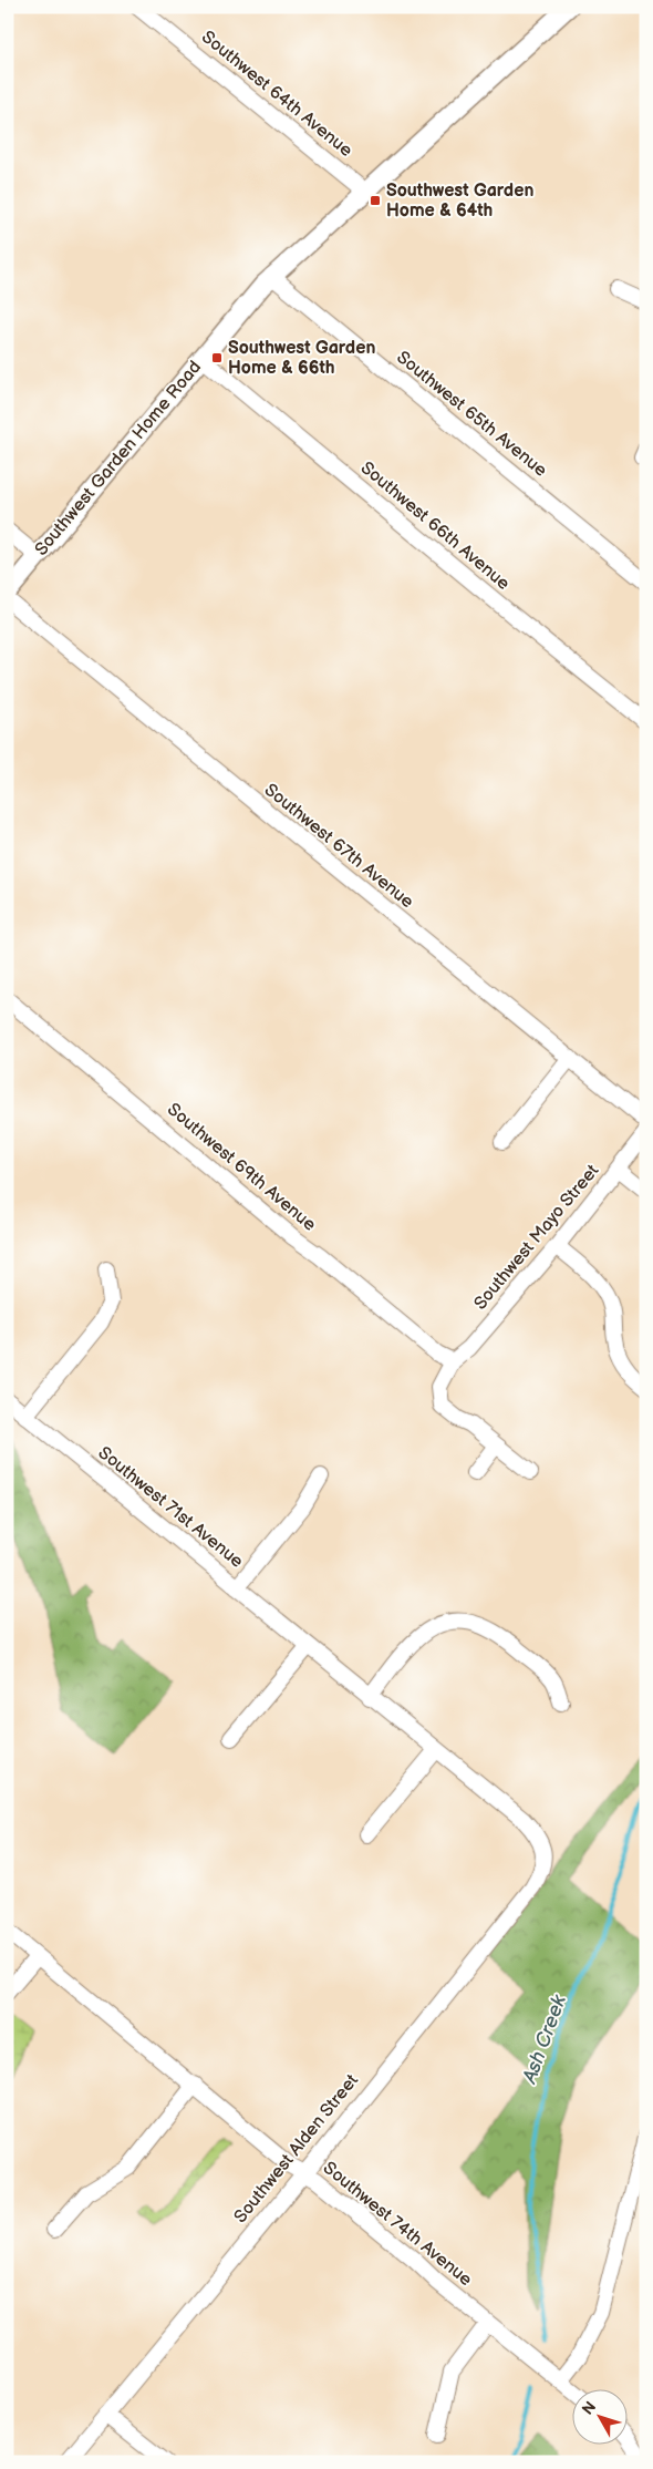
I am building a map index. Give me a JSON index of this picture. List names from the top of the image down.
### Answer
{
  "streets": {
    "street": [
      "Southwest 64th Avenue",
      "Southwest 65th Avenue",
      "Southwest Garden Home Road",
      "Southwest 66th Avenue",
      "Southwest 67th Avenue",
      "Southwest 69th Avenue",
      "Southwest Mayo Street",
      "Southwest 71st Avenue",
      "Southwest Alden Street",
      "Southwest 74th Avenue"
    ]
  },
  "crossings": [
    ["Southwest 64th Avenue", "Southwest Garden Home Road"],
    ["Southwest 65th Avenue", "Southwest Garden Home Road"],
    ["Southwest Garden Home Road", "Southwest 66th Avenue"],
    ["Southwest 69th Avenue", "Southwest Mayo Street"],
    ["Southwest 71st Avenue", "Southwest Alden Street"],
    ["Southwest Alden Street", "Southwest 74th Avenue"]
  ],
  "water": ["Ash Creek"],
  "places": {
    "transit": ["Southwest Garden Home & 64th", "Southwest Garden Home & 66th"]
  },
  "north": "top left"
}
